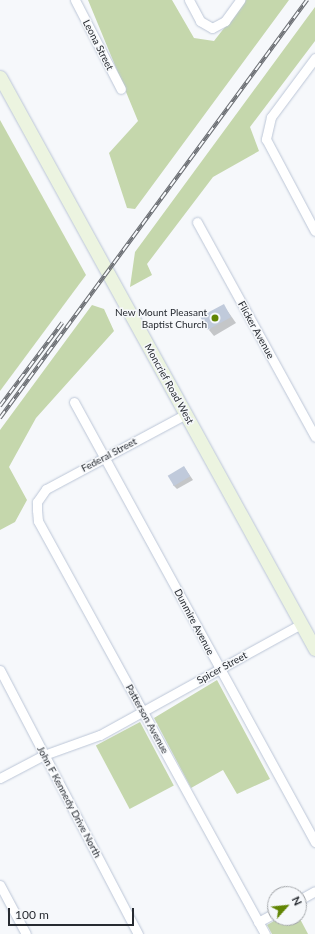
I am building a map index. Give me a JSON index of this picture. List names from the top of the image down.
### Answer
{
  "streets": {
    "street": [
      "Leona Street",
      "Flicker Avenue",
      "Moncrief Road West",
      "Federal Street",
      "Dunmire Avenue",
      "Spicer Street",
      "Patterson Avenue",
      "John F Kennedy Drive North"
    ]
  },
  "crossings": [
    ["Moncrief Road West", "Federal Street"],
    ["Moncrief Road West", "Spicer Street"],
    ["Federal Street", "Dunmire Avenue"],
    ["Federal Street", "Patterson Avenue"],
    ["Dunmire Avenue", "Spicer Street"],
    ["Spicer Street", "Patterson Avenue"],
    ["Spicer Street", "John F Kennedy Drive North"]
  ],
  "places": ["New Mount Pleasant Baptist Church"],
  "scale_bar": "100 m",
  "north": "top right"
}
